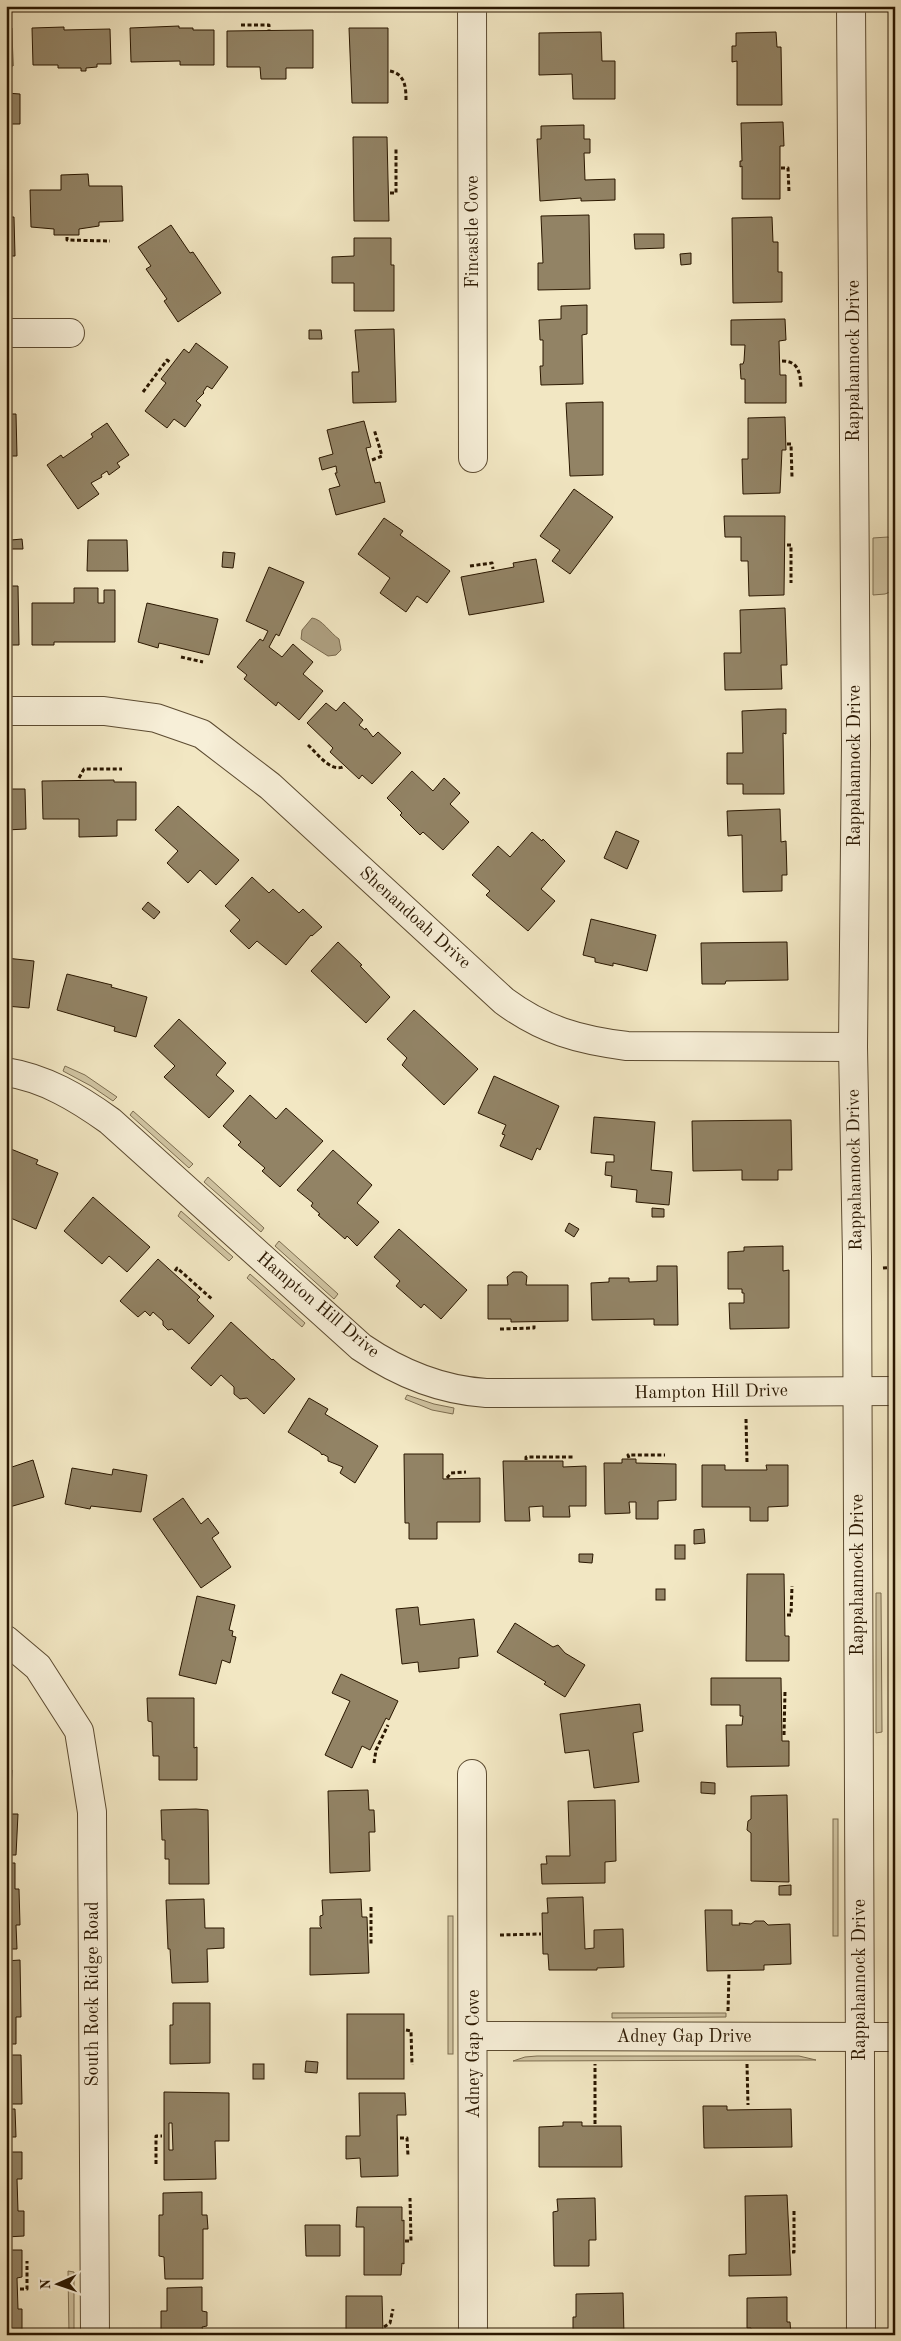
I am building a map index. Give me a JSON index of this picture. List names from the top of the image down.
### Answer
{
  "streets": {
    "street": [
      "Fincastle Cove",
      "Rappahannock Drive",
      "Shenandoah Drive",
      "Hampton Hill Drive",
      "South Rock Ridge Road",
      "Adney Gap Drive",
      "Adney Gap Cove"
    ]
  },
  "crossings": [
    ["Rappahannock Drive", "Shenandoah Drive"],
    ["Rappahannock Drive", "Hampton Hill Drive"],
    ["Rappahannock Drive", "Adney Gap Drive"],
    ["Adney Gap Drive", "Adney Gap Cove"]
  ],
  "north": "left"
}
